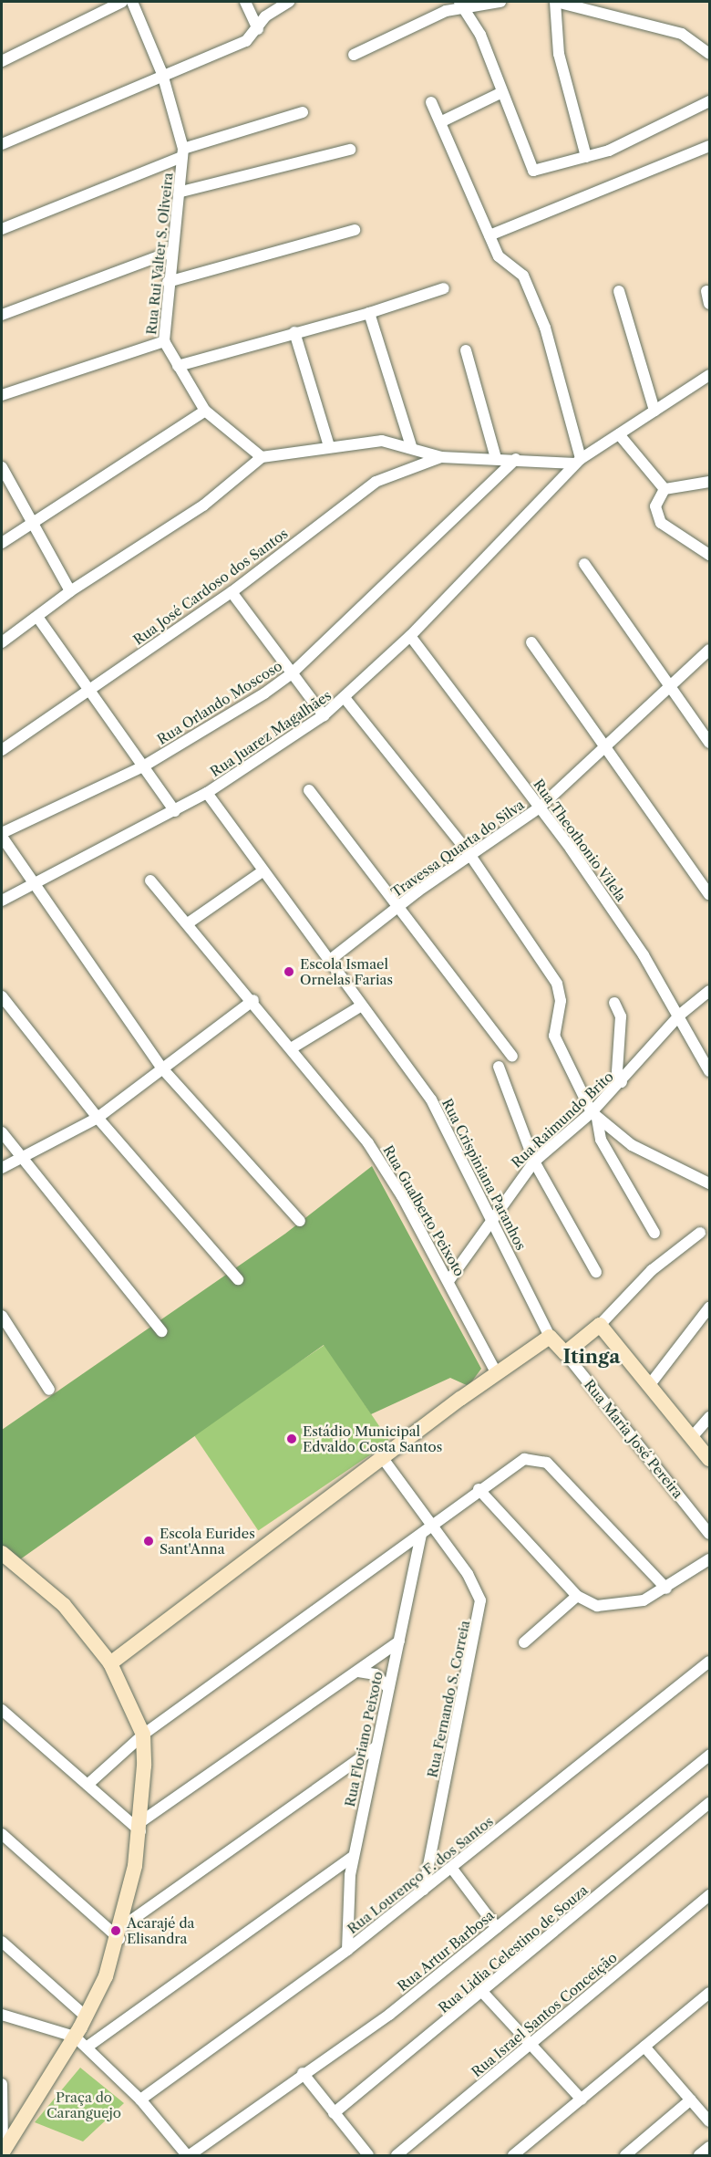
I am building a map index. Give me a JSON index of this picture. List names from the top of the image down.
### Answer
{
  "streets": {
    "main road": ["Rua Maria José Pereira"],
    "street": [
      "Rua Rui Valter S. Oliveira",
      "Rua José Cardoso dos Santos",
      "Rua Orlando Moscoso",
      "Rua Juarez Magalhães",
      "Rua Theothonio Vilela",
      "Travessa Quarta do Silva",
      "Rua Raimundo Brito",
      "Rua Crispiniana Paranhos",
      "Rua Gualberto Peixoto",
      "Rua Fernando S. Correia",
      "Rua Floriano Peixoto",
      "Rua Lourenço F. dos Santos",
      "Rua Lidia Celestino de Souza",
      "Rua Artur Barbosa",
      "Rua Israel Santos Conceição"
    ]
  },
  "crossings": [
    ["Rua Juarez Magalhães", "Rua Theothonio Vilela"],
    ["Rua Juarez Magalhães", "Rua Crispiniana Paranhos"],
    ["Rua Theothonio Vilela", "Travessa Quarta do Silva"],
    ["Rua Theothonio Vilela", "Rua Raimundo Brito"],
    ["Travessa Quarta do Silva", "Rua Crispiniana Paranhos"],
    ["Rua Raimundo Brito", "Rua Crispiniana Paranhos"],
    ["Rua Raimundo Brito", "Rua Gualberto Peixoto"],
    ["Rua Crispiniana Paranhos", "Rua Maria José Pereira"],
    ["Rua Fernando S. Correia", "Rua Lourenço F. dos Santos"],
    ["Rua Floriano Peixoto", "Rua Lourenço F. dos Santos"]
  ],
  "districts": ["Itinga"],
  "parks": ["Praça do Caranguejo"],
  "places": [
    "Escola Ismael Ornelas Farias",
    "Estádio Municipal Edvaldo Costa Santos",
    "Escola Eurides Sant'Anna",
    "Acarajé da Elisandra"
  ]
}
